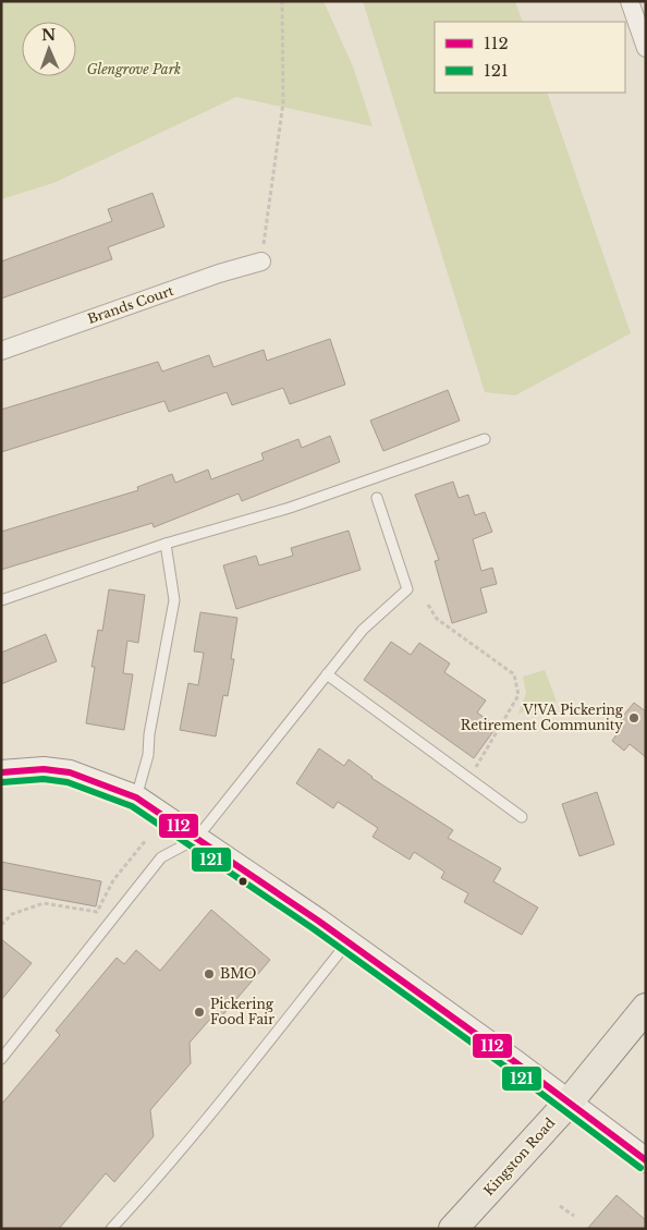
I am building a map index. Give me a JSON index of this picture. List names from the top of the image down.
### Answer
{
  "streets": {
    "main road": ["Kingston Road"],
    "street": ["Brands Court"]
  },
  "parks": ["Glengrove Park"],
  "places": ["V!VA Pickering Retirement Community", "BMO", "Pickering Food Fair"],
  "lines": ["transit line 112", "transit line 121"],
  "legend": ["112", "121"],
  "north": "top"
}
